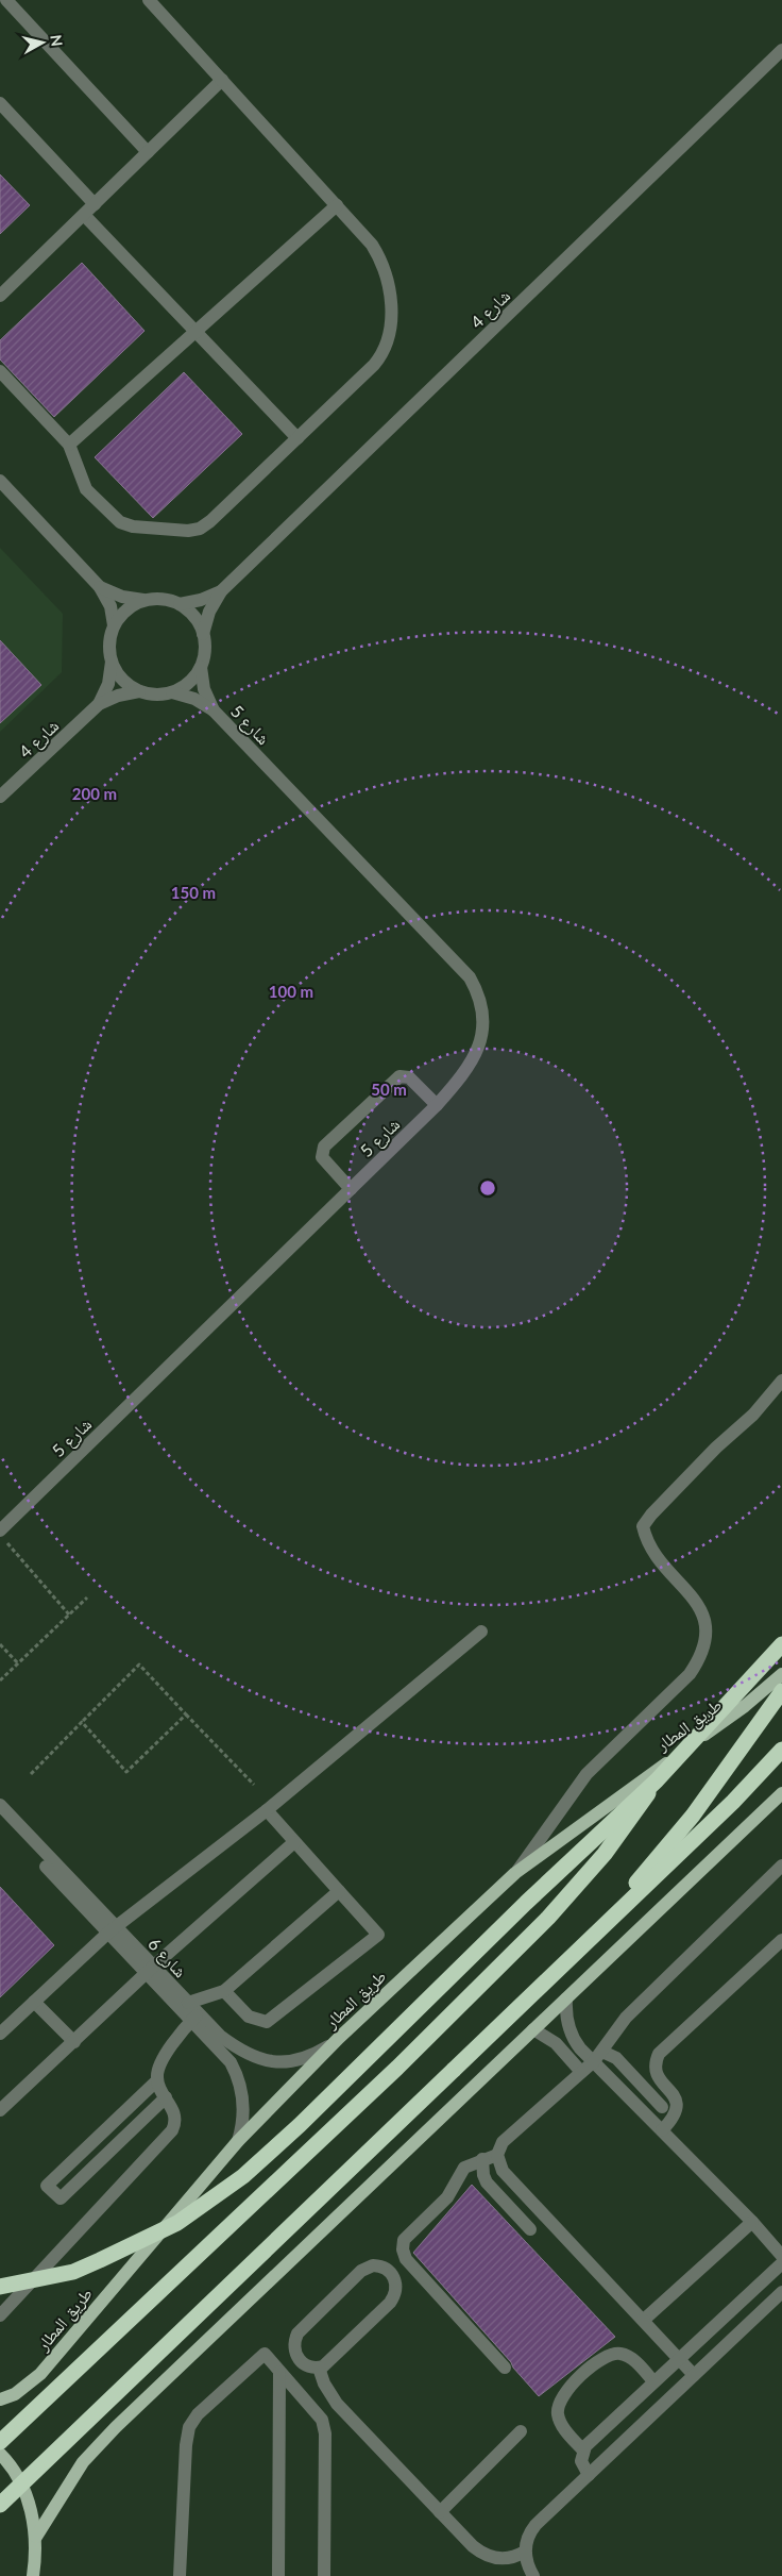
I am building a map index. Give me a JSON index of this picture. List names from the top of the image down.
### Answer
{
  "streets": {
    "main road": ["طريق المطار"],
    "street": ["شارع 4", "شارع 5", "شارع 6"]
  },
  "crossings": [
    ["شارع 4", "شارع 5"],
    ["طريق المطار", "شارع 6"]
  ],
  "north": "right",
  "rings": [
    "200 m",
    "150 m",
    "100 m",
    "50 m"
  ]
}
